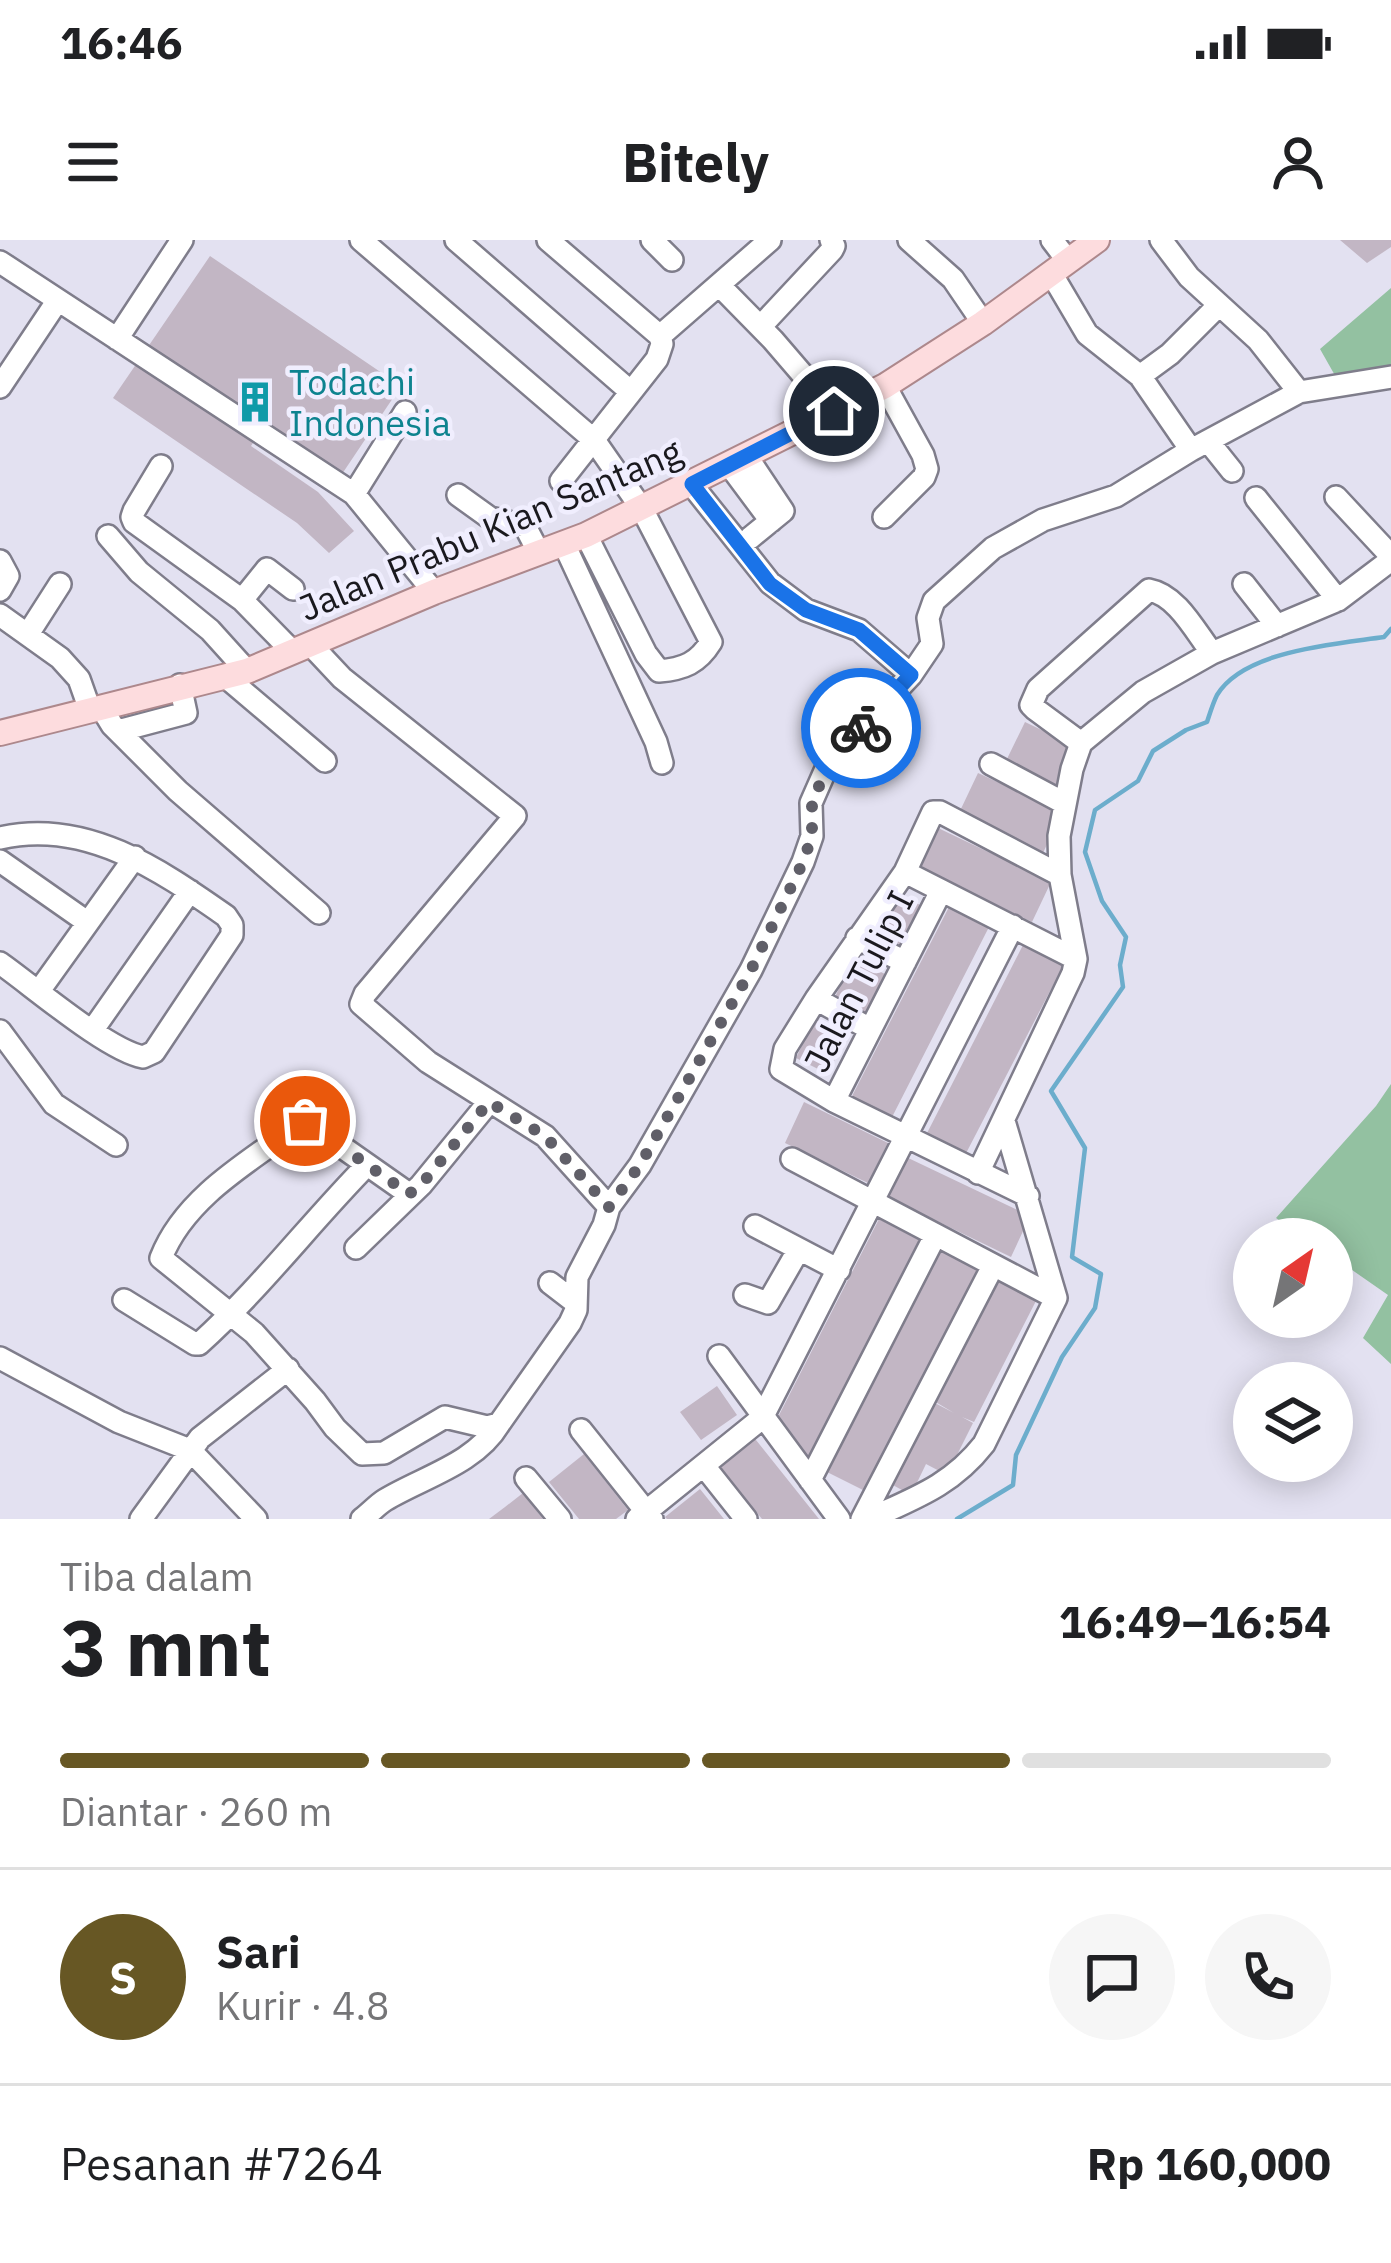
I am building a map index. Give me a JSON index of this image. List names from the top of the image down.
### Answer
{
  "streets": {
    "main road": ["Jalan Prabu Kian Santang"],
    "street": ["Jalan Tulip I"]
  },
  "places": {
    "building": ["Todachi Indonesia"]
  },
  "north": "top right",
  "page": {
    "status": "16:46",
    "header": "Bitely",
    "heading": ["3 mnt", "Tiba dalam", "16:49–16:54"],
    "panel": [
      "Sari",
      "Kurir · 4.8",
      "Pesanan #7264",
      "Rp 160,000"
    ],
    "bar": "Diantar · 260 m",
    "round": "S"
  }
}
